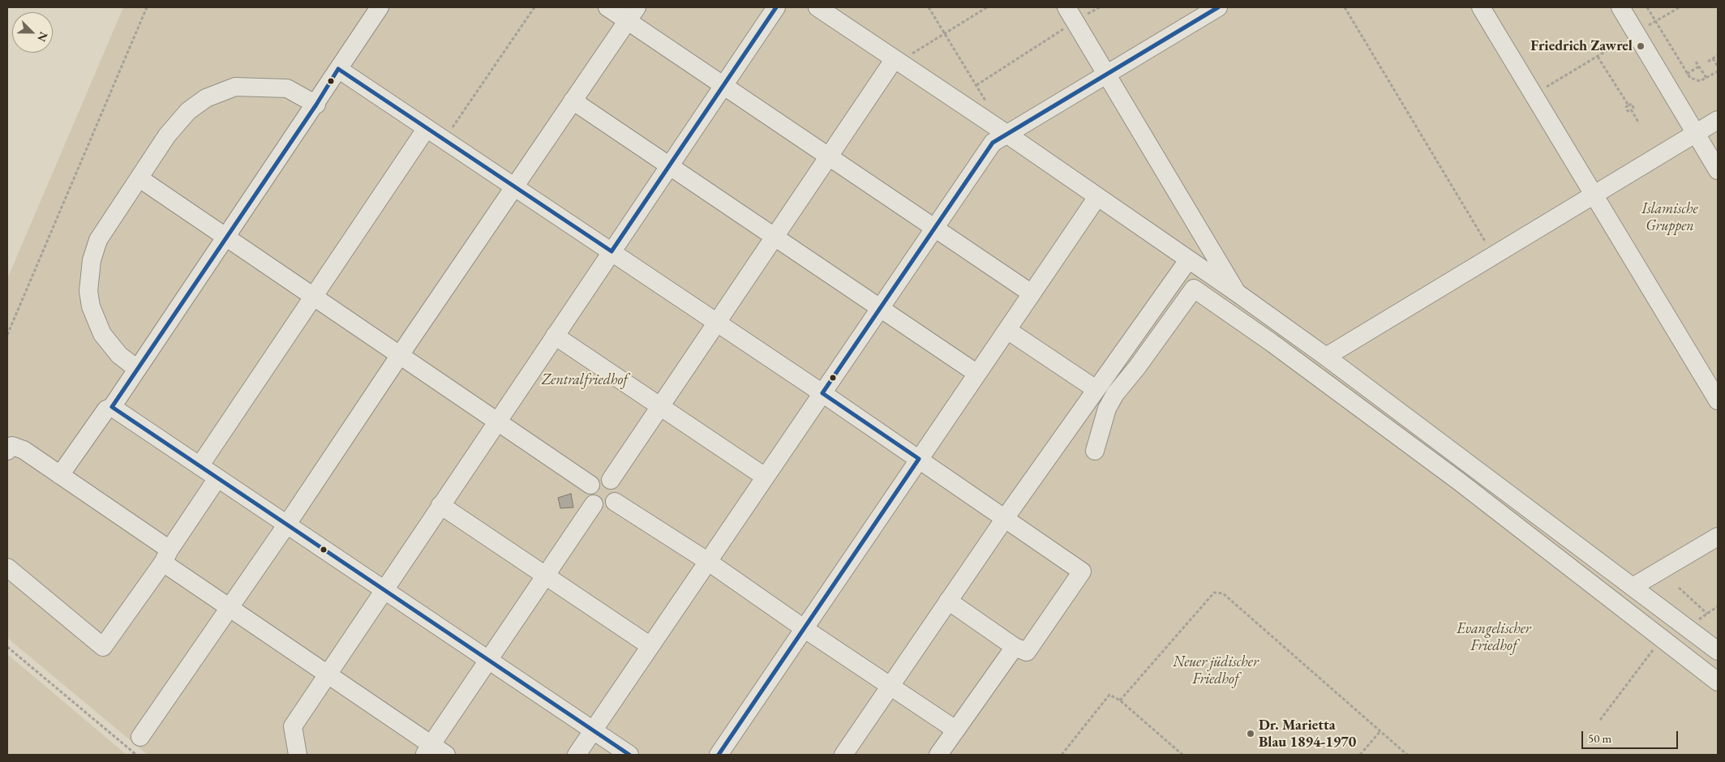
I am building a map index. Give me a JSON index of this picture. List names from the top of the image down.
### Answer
{
  "parks": [
    "Islamische Gruppen",
    "Zentralfriedhof",
    "Evangelischer Friedhof",
    "Neuer jüdischer Friedhof"
  ],
  "places": ["Friedrich Zawrel", "Dr. Marietta Blau 1894-1970"],
  "scale_bar": "50 m",
  "north": "bottom right"
}
